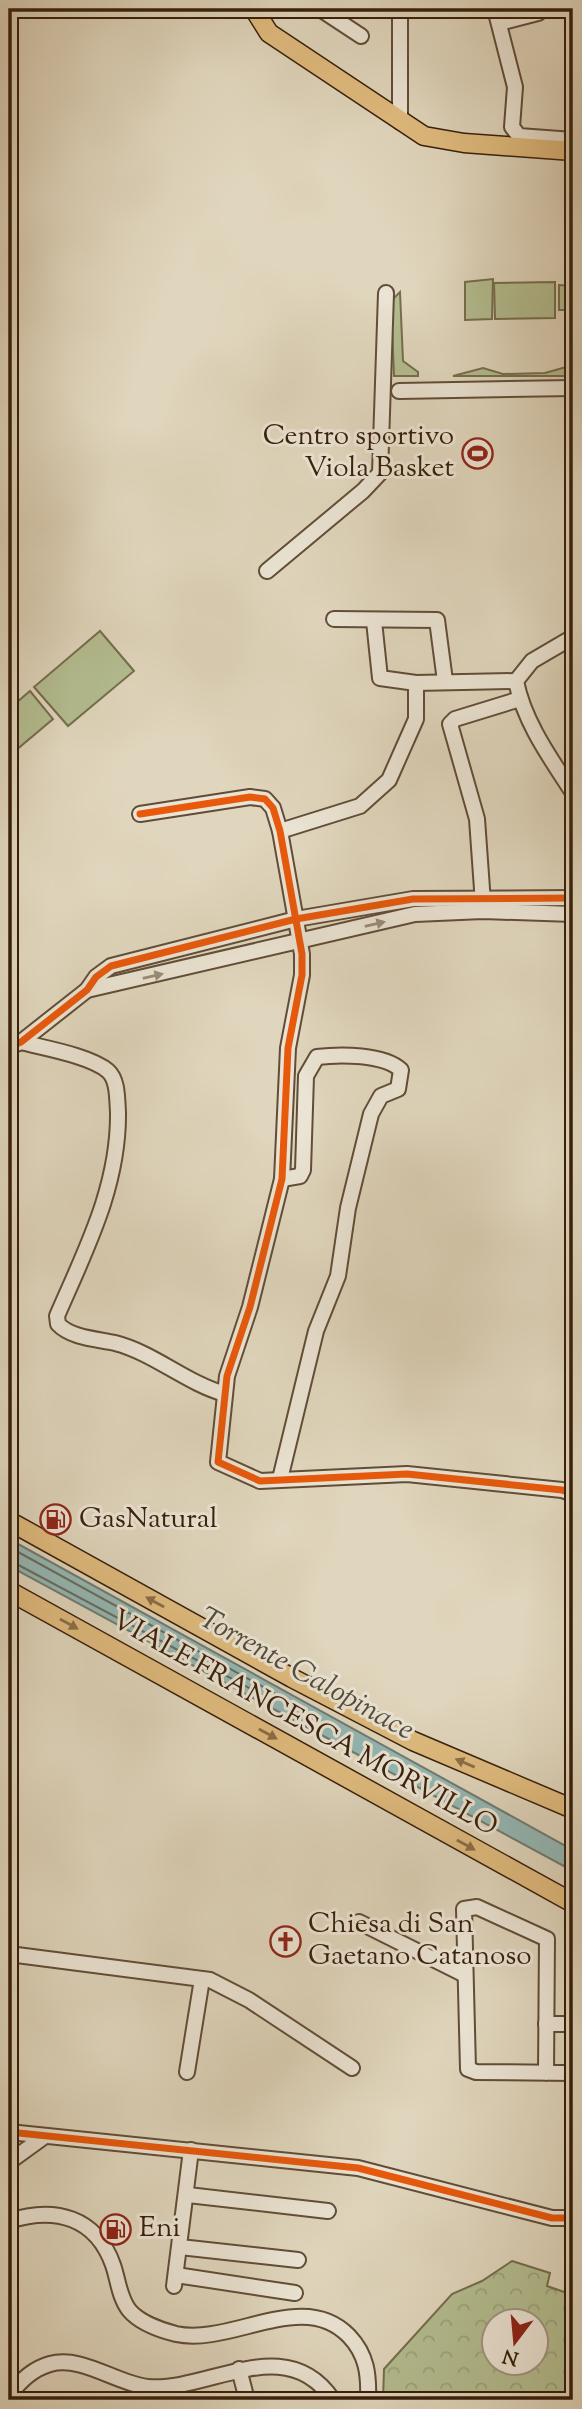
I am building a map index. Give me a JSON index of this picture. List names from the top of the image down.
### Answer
{
  "streets": {
    "main road": ["VIALE FRANCESCA MORVILLO"]
  },
  "water": ["Torrente Calopinace"],
  "places": {
    "sports": ["Centro sportivo Viola Basket"],
    "fuel station": ["GasNatural", "Eni"],
    "church": ["Chiesa di San Gaetano Catanoso"]
  },
  "north": "bottom"
}
